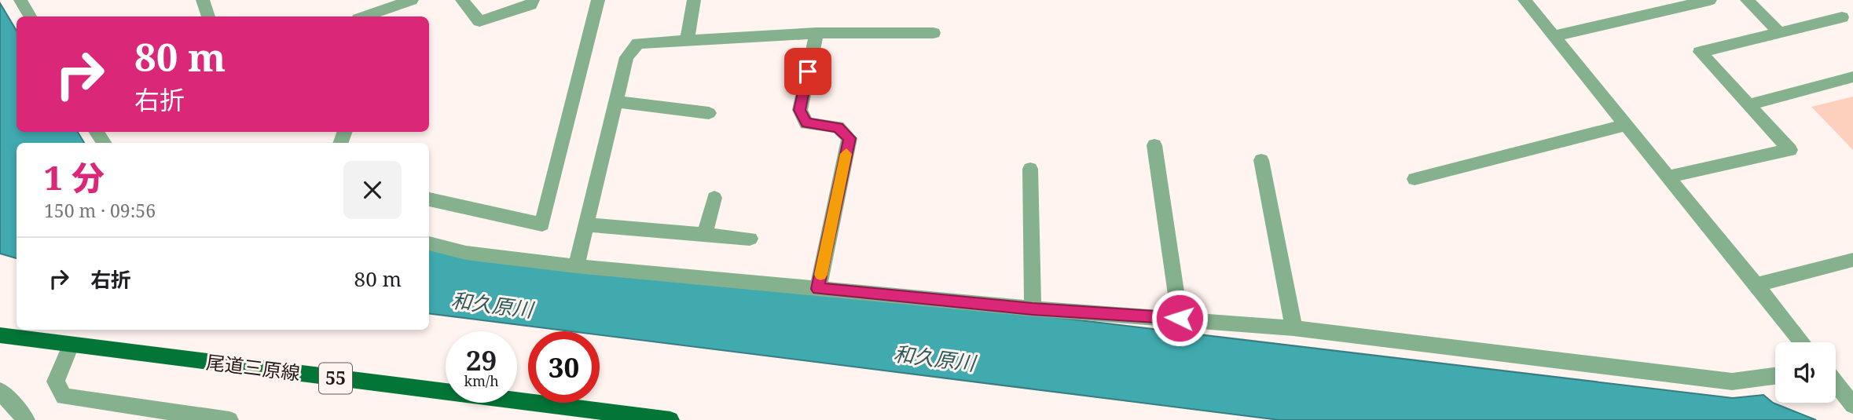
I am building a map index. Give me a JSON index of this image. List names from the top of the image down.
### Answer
{
  "streets": {
    "main road": ["尾道三原線", "55"]
  },
  "water": ["和久原川"],
  "page": {
    "turn": ["80 m", "右折"],
    "heading": ["1 分", "150 m · 09:56"],
    "list": [
      {
        "name": "右折",
        "value": "80 m"
      }
    ],
    "speed": "29 km/h",
    "limit": "30"
  }
}
